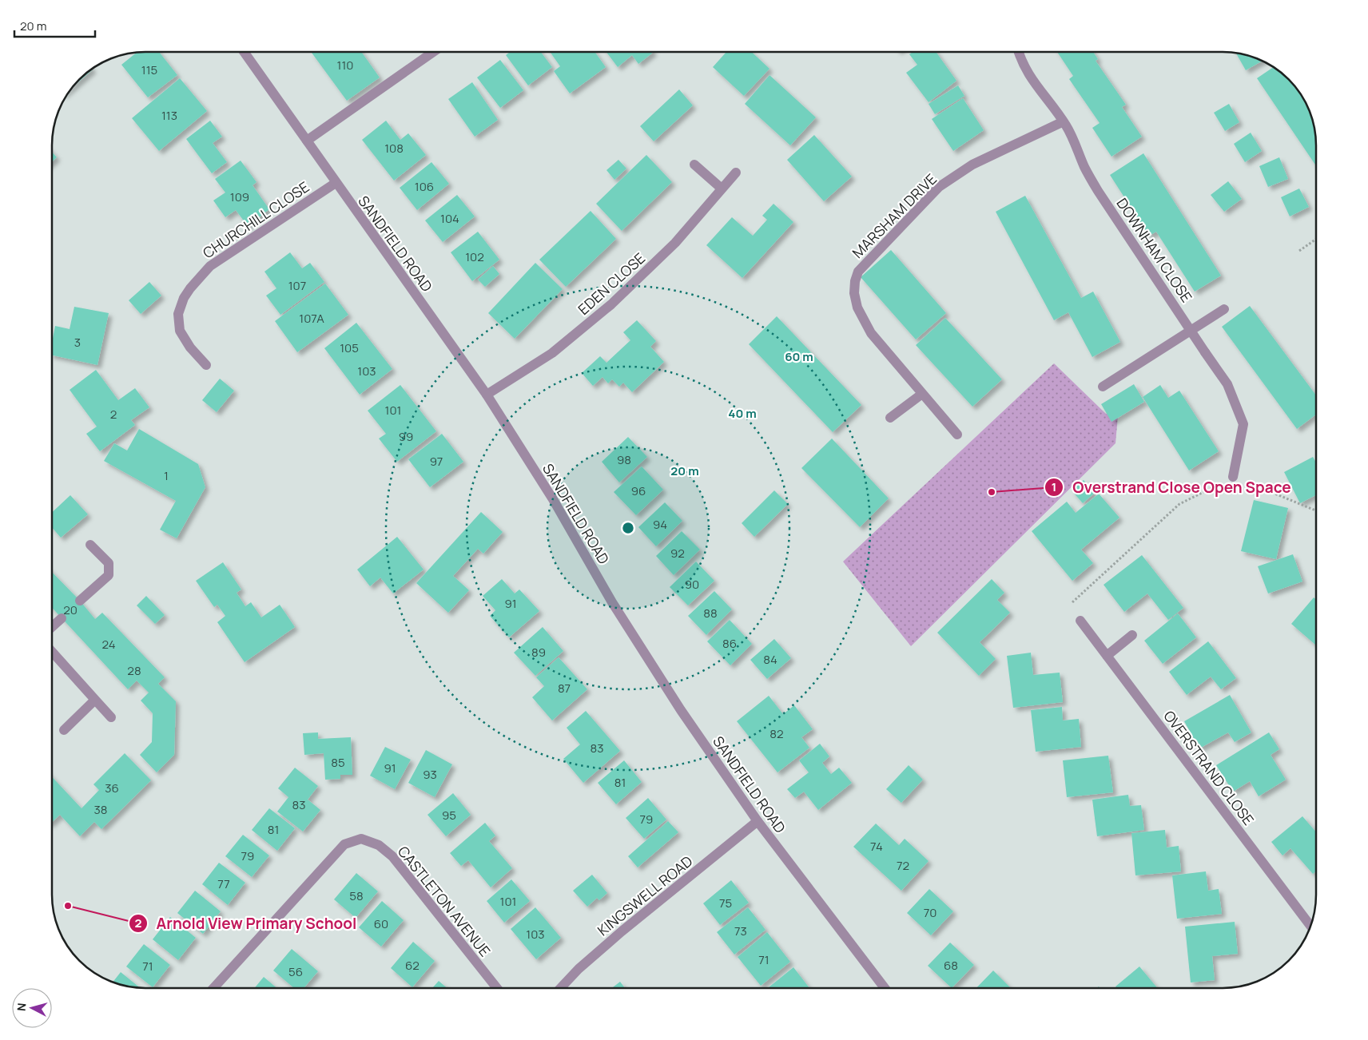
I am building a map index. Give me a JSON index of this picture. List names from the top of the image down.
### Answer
{
  "streets": {
    "street": [
      "MARSHAM DRIVE",
      "CHURCHILL CLOSE",
      "SANDFIELD ROAD",
      "DOWNHAM CLOSE",
      "EDEN CLOSE",
      "OVERSTRAND CLOSE",
      "KINGSWELL ROAD",
      "CASTLETON AVENUE"
    ]
  },
  "crossings": [
    ["MARSHAM DRIVE", "DOWNHAM CLOSE"],
    ["CHURCHILL CLOSE", "SANDFIELD ROAD"],
    ["SANDFIELD ROAD", "EDEN CLOSE"],
    ["SANDFIELD ROAD", "KINGSWELL ROAD"]
  ],
  "places": ["Overstrand Close Open Space", "Arnold View Primary School"],
  "house_numbers": [
    "110",
    "115",
    "113",
    "108",
    "106",
    "109",
    "104",
    "102",
    "107",
    "107A",
    "3",
    "105",
    "103",
    "101",
    "2",
    "99",
    "98",
    "97",
    "1",
    "96",
    "94",
    "92",
    "90",
    "91",
    "20",
    "88",
    "86",
    "24",
    "89",
    "84",
    "28",
    "87",
    "82",
    "83",
    "85",
    "91",
    "93",
    "81",
    "36",
    "83",
    "38",
    "95",
    "79",
    "81",
    "74",
    "79",
    "72",
    "77",
    "58",
    "101",
    "75",
    "70",
    "60",
    "73",
    "103",
    "71",
    "62",
    "68",
    "71",
    "56"
  ],
  "scale_bar": "20 m",
  "north": "left",
  "rings": ["60 m", "40 m", "20 m"]
}
